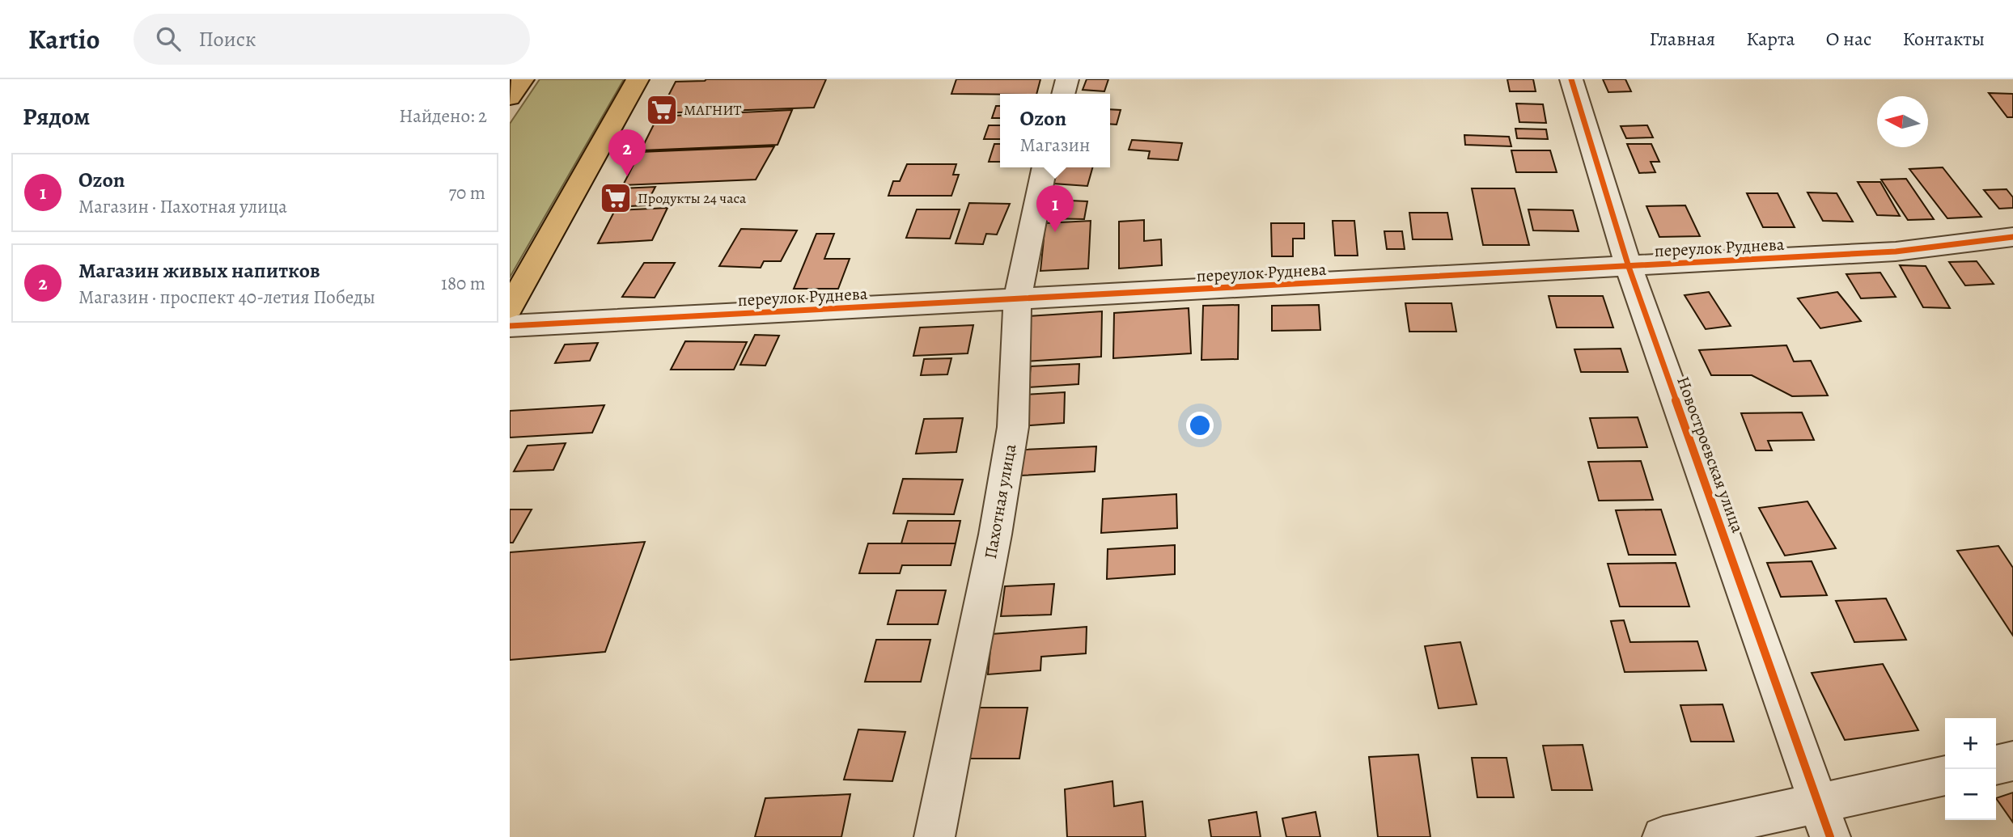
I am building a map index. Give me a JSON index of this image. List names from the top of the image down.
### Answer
{
  "streets": {
    "street": ["переулок Руднева", "Новостроевская улица", "Пахотная улица"]
  },
  "crossings": [
    ["переулок Руднева", "Новостроевская улица"],
    ["переулок Руднева", "Пахотная улица"]
  ],
  "places": {
    "supermarket": ["МАГНИТ", "Продукты 24 часа"]
  },
  "north": "left",
  "page": {
    "header": "Kartio",
    "search": "Поиск",
    "nav": [
      "Главная",
      "Карта",
      "О нас",
      "Контакты"
    ],
    "heading": ["Рядом", "Найдено: 2"],
    "popup": ["Ozon", "Магазин"],
    "pins": ["2", "1"],
    "list": [
      {
        "mark": "1",
        "name": "Ozon",
        "note": "Магазин · Пахотная улица",
        "value": "70 m"
      },
      {
        "mark": "2",
        "name": "Магазин живых напитков",
        "note": "Магазин · проспект 40-летия Победы",
        "value": "180 m"
      }
    ],
    "map_buttons": ["+", "−"]
  }
}
